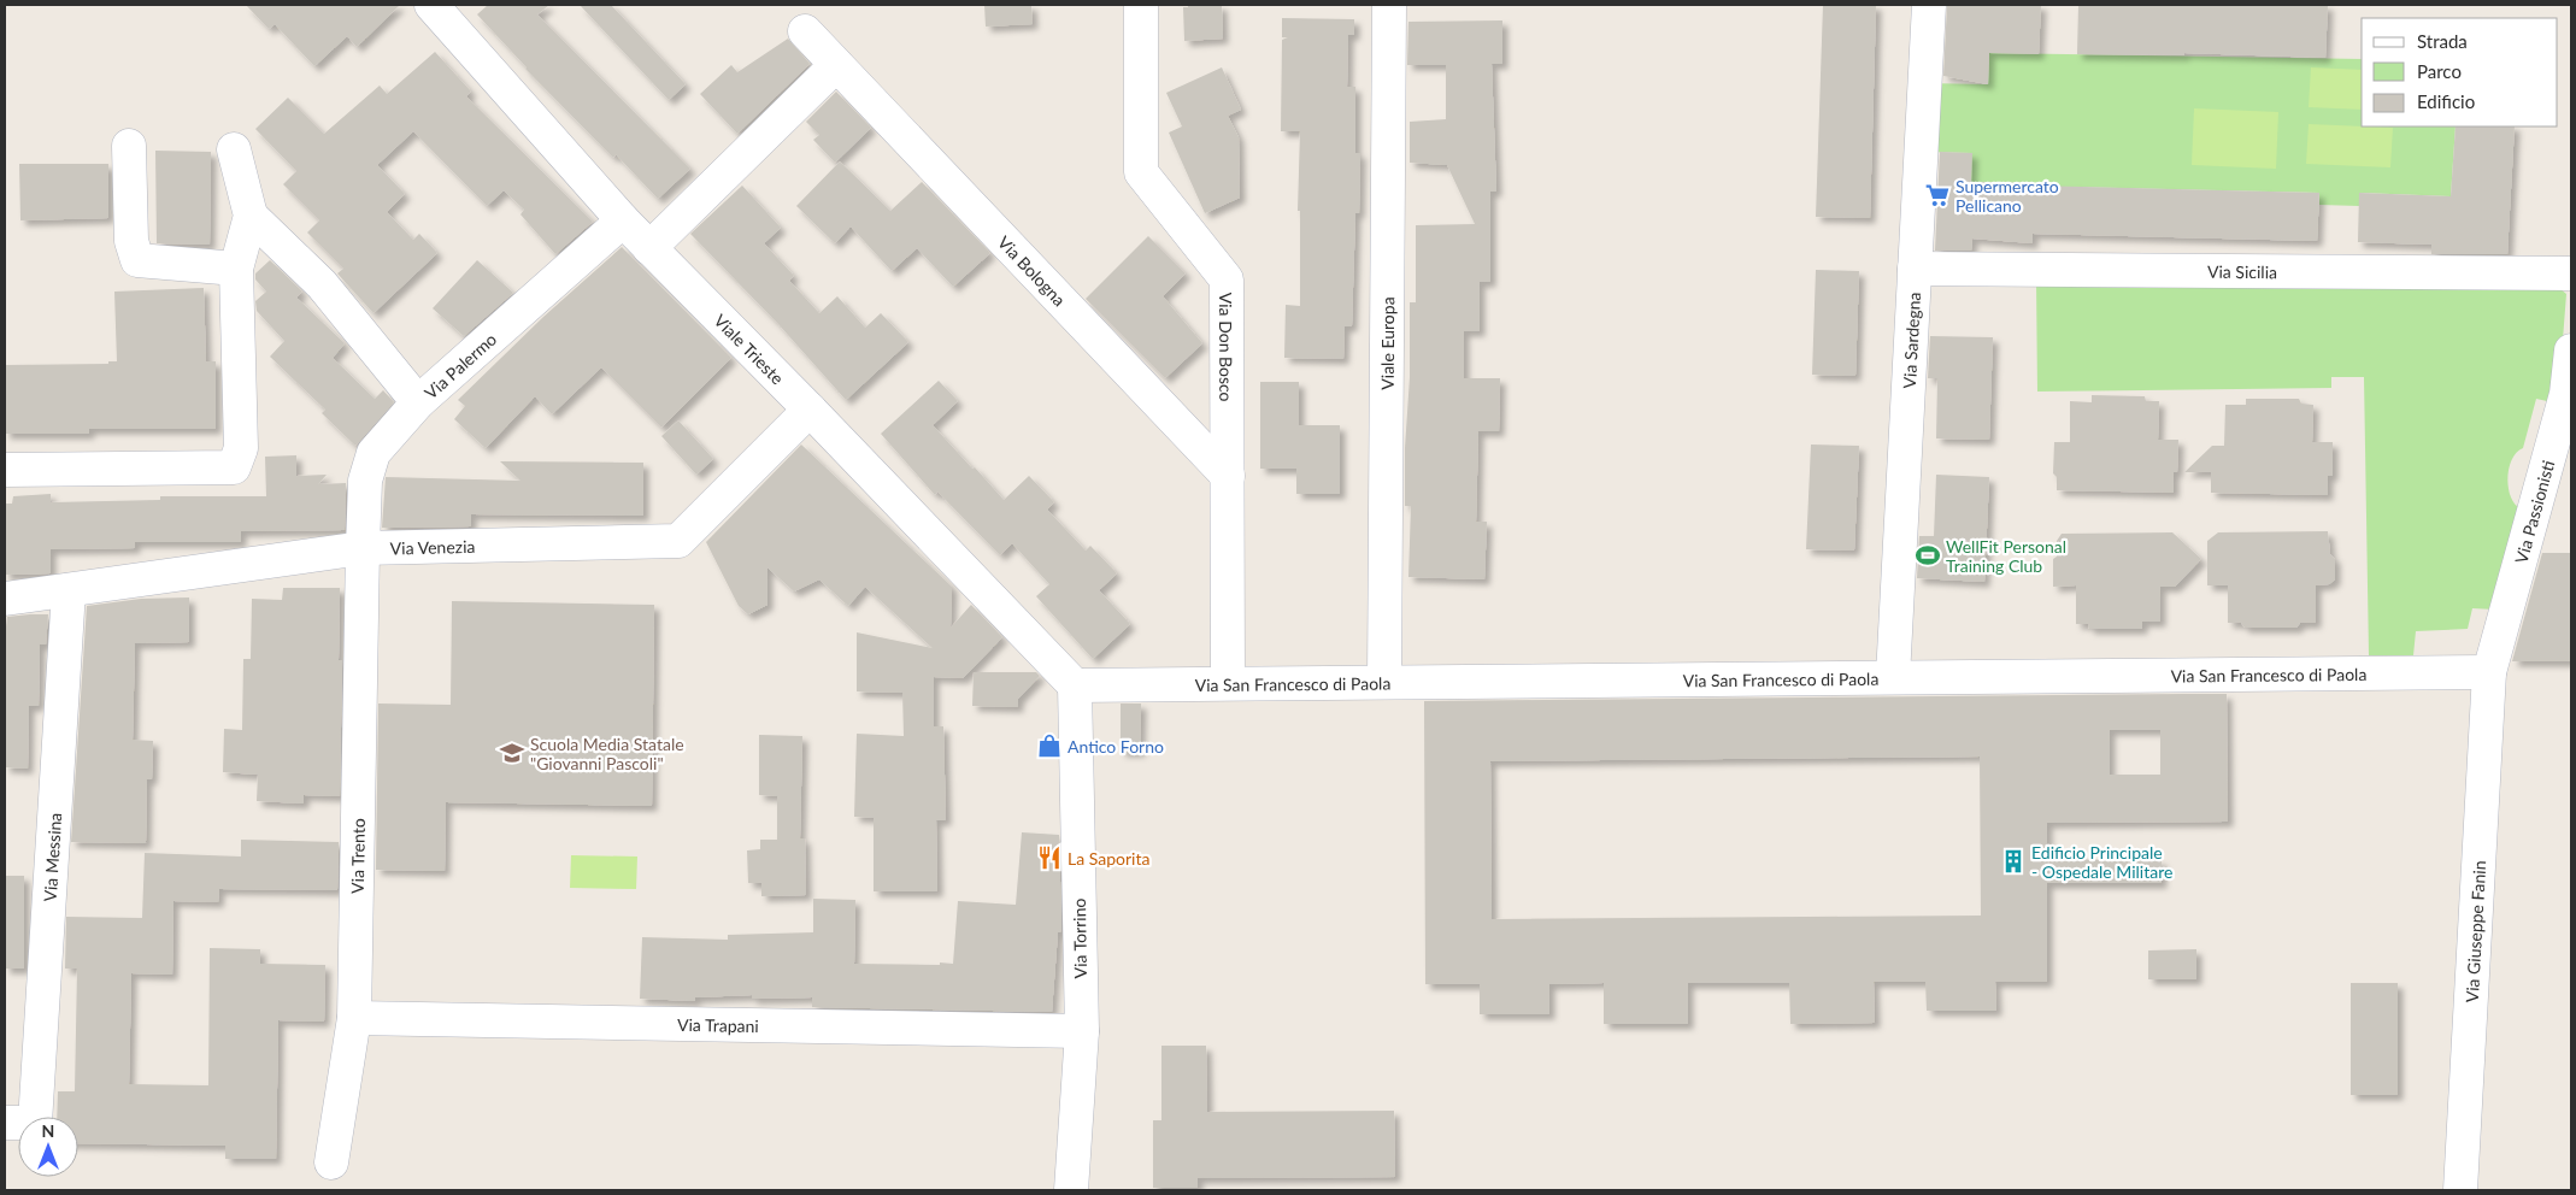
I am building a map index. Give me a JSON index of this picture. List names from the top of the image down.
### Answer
{
  "streets": {
    "street": [
      "Via Bologna",
      "Via Sicilia",
      "Via Sardegna",
      "Viale Europa",
      "Via Don Bosco",
      "Viale Trieste",
      "Via Palermo",
      "Via Passionisti",
      "Via Venezia",
      "Via San Francesco di Paola",
      "Via Trento",
      "Via Messina",
      "Via Giuseppe Fanin",
      "Via Torrino",
      "Via Trapani"
    ]
  },
  "crossings": [
    ["Via Bologna", "Via Don Bosco"],
    ["Via Sicilia", "Via Sardegna"],
    ["Via Sardegna", "Via San Francesco di Paola"],
    ["Viale Europa", "Via San Francesco di Paola"],
    ["Via Don Bosco", "Via San Francesco di Paola"],
    ["Viale Trieste", "Via Palermo"],
    ["Viale Trieste", "Via Venezia"],
    ["Viale Trieste", "Via San Francesco di Paola"],
    ["Viale Trieste", "Via Torrino"],
    ["Via Palermo", "Via Venezia"],
    ["Via Palermo", "Via Trento"],
    ["Via Passionisti", "Via San Francesco di Paola"],
    ["Via Passionisti", "Via Giuseppe Fanin"],
    ["Via Venezia", "Via Trento"],
    ["Via Venezia", "Via Messina"],
    ["Via San Francesco di Paola", "Via Giuseppe Fanin"],
    ["Via San Francesco di Paola", "Via Torrino"],
    ["Via Trento", "Via Trapani"],
    ["Via Torrino", "Via Trapani"]
  ],
  "places": {
    "supermarket": ["Supermercato Pellicano"],
    "sports": ["WellFit Personal Training Club"],
    "shop": ["Antico Forno"],
    "school or university": ["Scuola Media Statale \"Giovanni Pascoli\""],
    "restaurant": ["La Saporita"],
    "building": ["Edificio Principale - Ospedale Militare"]
  },
  "legend": ["Strada", "Parco", "Edificio"],
  "north": "top"
}
